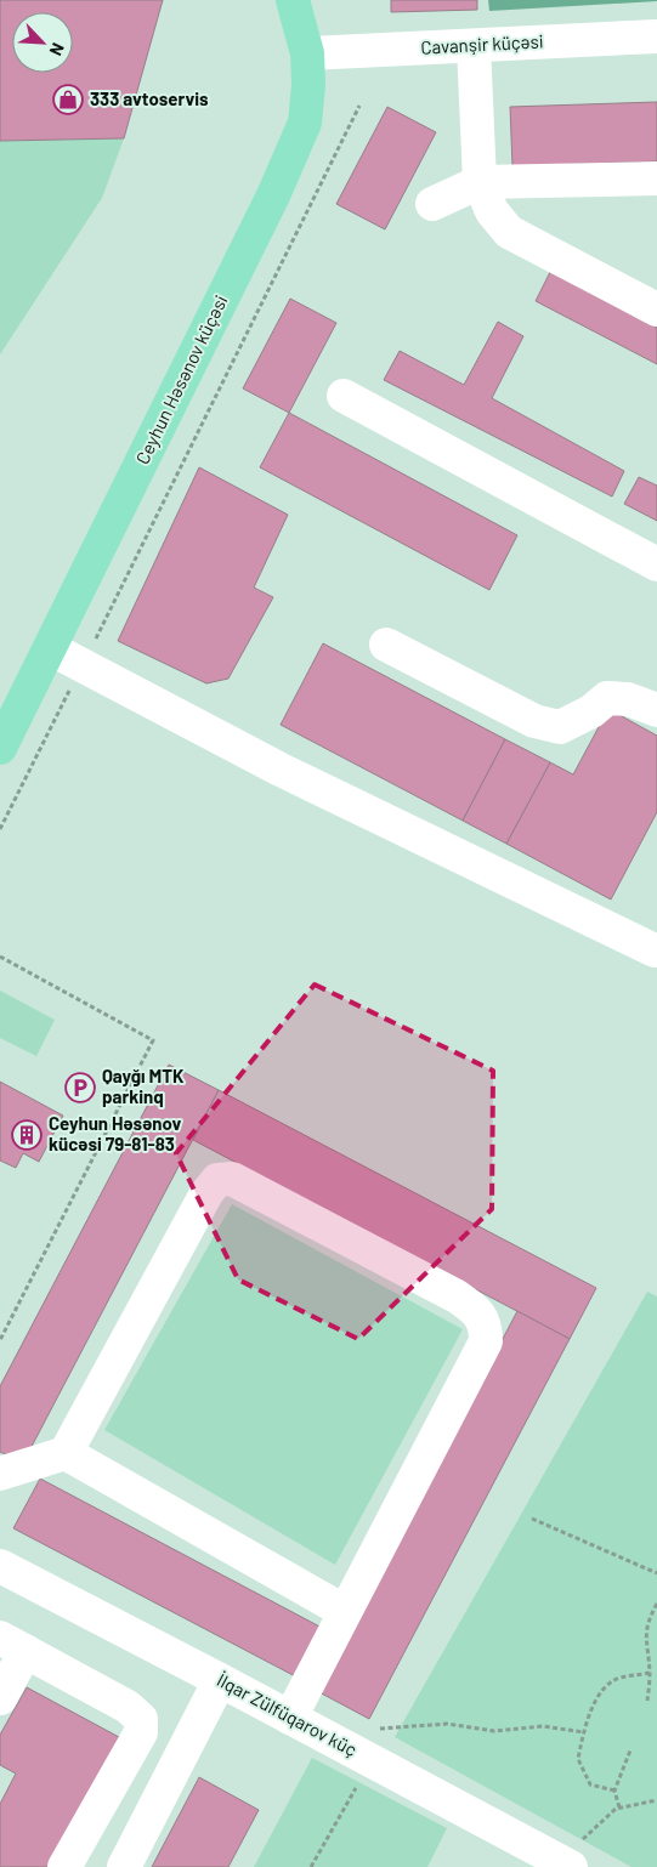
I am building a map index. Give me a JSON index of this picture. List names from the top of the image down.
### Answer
{
  "streets": {
    "main road": ["Ceyhun Həsənov küçəsi"],
    "street": ["Cavanşir küçəsi", "İlqar Zülfüqarov küç"]
  },
  "crossings": [
    ["Cavanşir küçəsi", "Ceyhun Həsənov küçəsi"]
  ],
  "places": {
    "shop": ["333 avtoservis"],
    "parking": ["Qayğı MTK parkinq"],
    "building": ["Ceyhun Həsənov kücəsi 79-81-83"]
  },
  "north": "bottom right"
}
